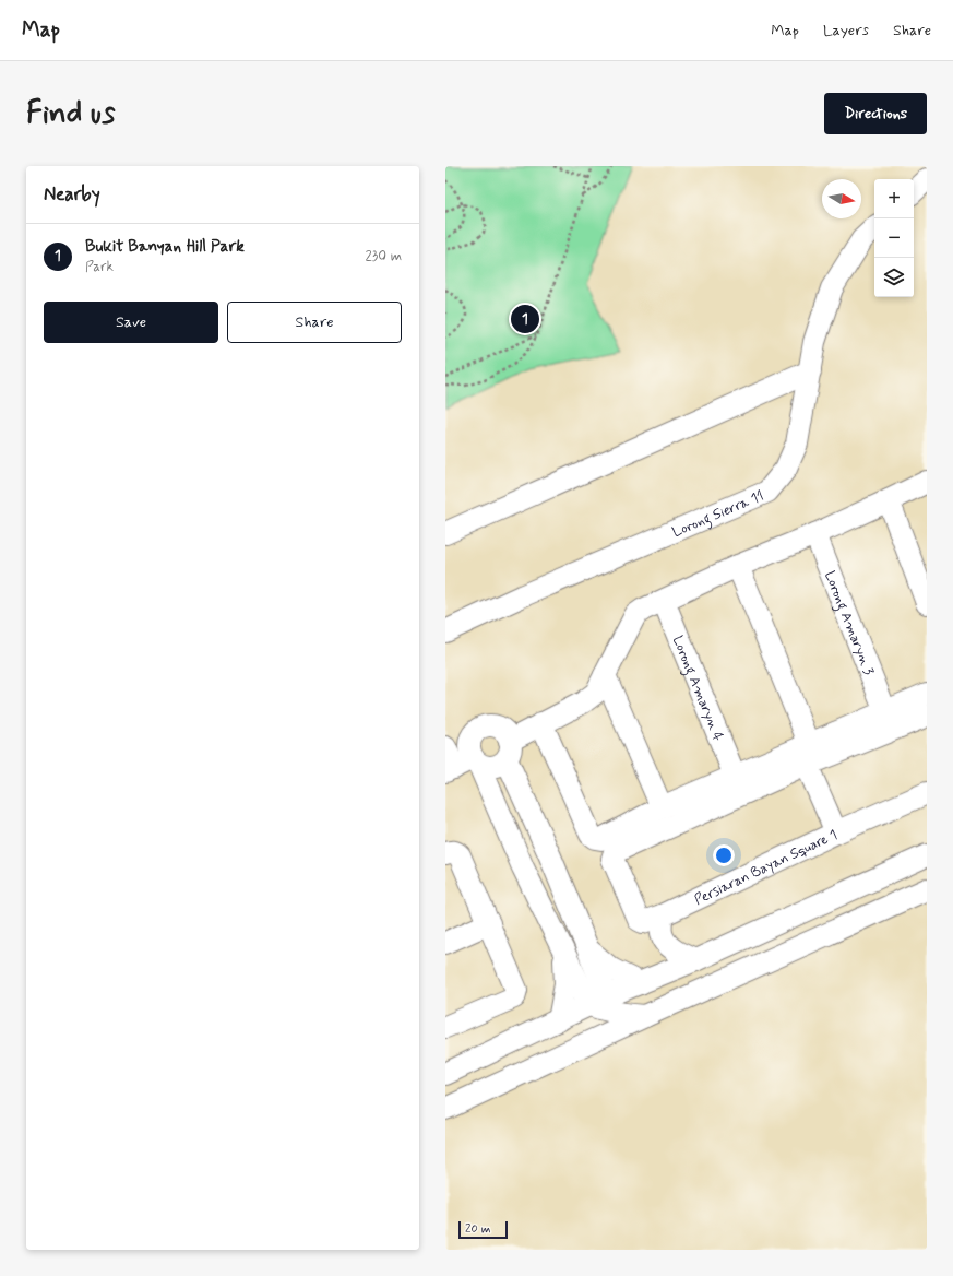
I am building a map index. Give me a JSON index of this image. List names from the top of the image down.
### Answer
{
  "streets": {
    "street": [
      "Lorong Sierra 11",
      "Lorong Amaryn 3",
      "Lorong Amaryn 4",
      "Persiaran Bayan Square 1"
    ]
  },
  "scale_bar": "20 m",
  "north": "right",
  "page": {
    "header": "Map",
    "nav": ["Map", "Layers", "Share"],
    "buttons": [
      "Directions",
      ["Save", "Share"]
    ],
    "title": "Find us",
    "heading": "Nearby",
    "map_buttons": ["+", "−"],
    "list": [
      {
        "mark": "1",
        "name": "Bukit Banyan Hill Park",
        "note": "Park",
        "value": "230 m"
      }
    ],
    "pins": "1",
    "scale": "20 m"
  }
}
